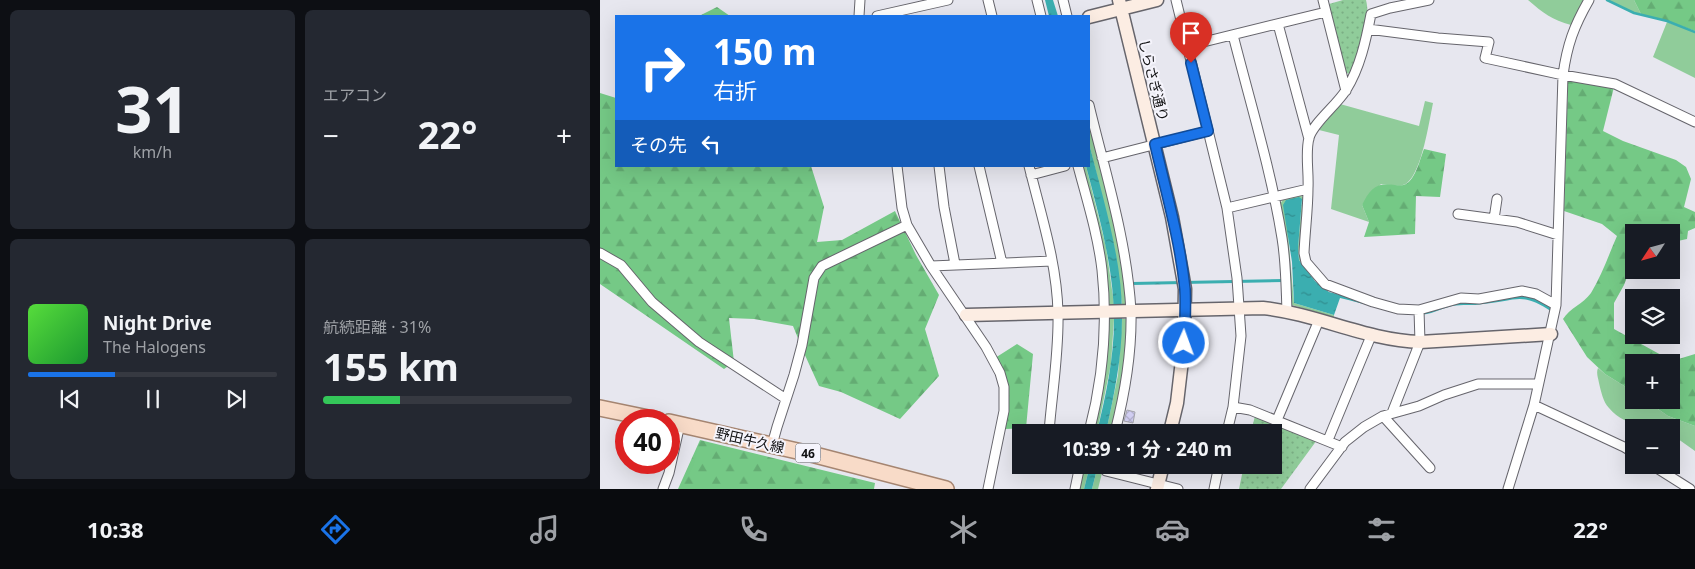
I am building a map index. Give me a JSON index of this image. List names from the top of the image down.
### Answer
{
  "streets": {
    "main road": ["野田牛久線", "46"],
    "street": ["しらさぎ通り"]
  },
  "north": "bottom left",
  "page": {
    "tile": [
      ["31", "km/h"],
      "エアコン",
      ["航続距離 · 31%", "155 km"]
    ],
    "turn": ["150 m", "右折"],
    "heat": ["−", "22°", "+"],
    "then": "その先",
    "map_buttons": ["+", "−"],
    "song": ["Night Drive", "The Halogens"],
    "limit": "40",
    "trip": "10:39 · 1 分 · 240 m",
    "tabs": ["10:38", "22°"]
  }
}
